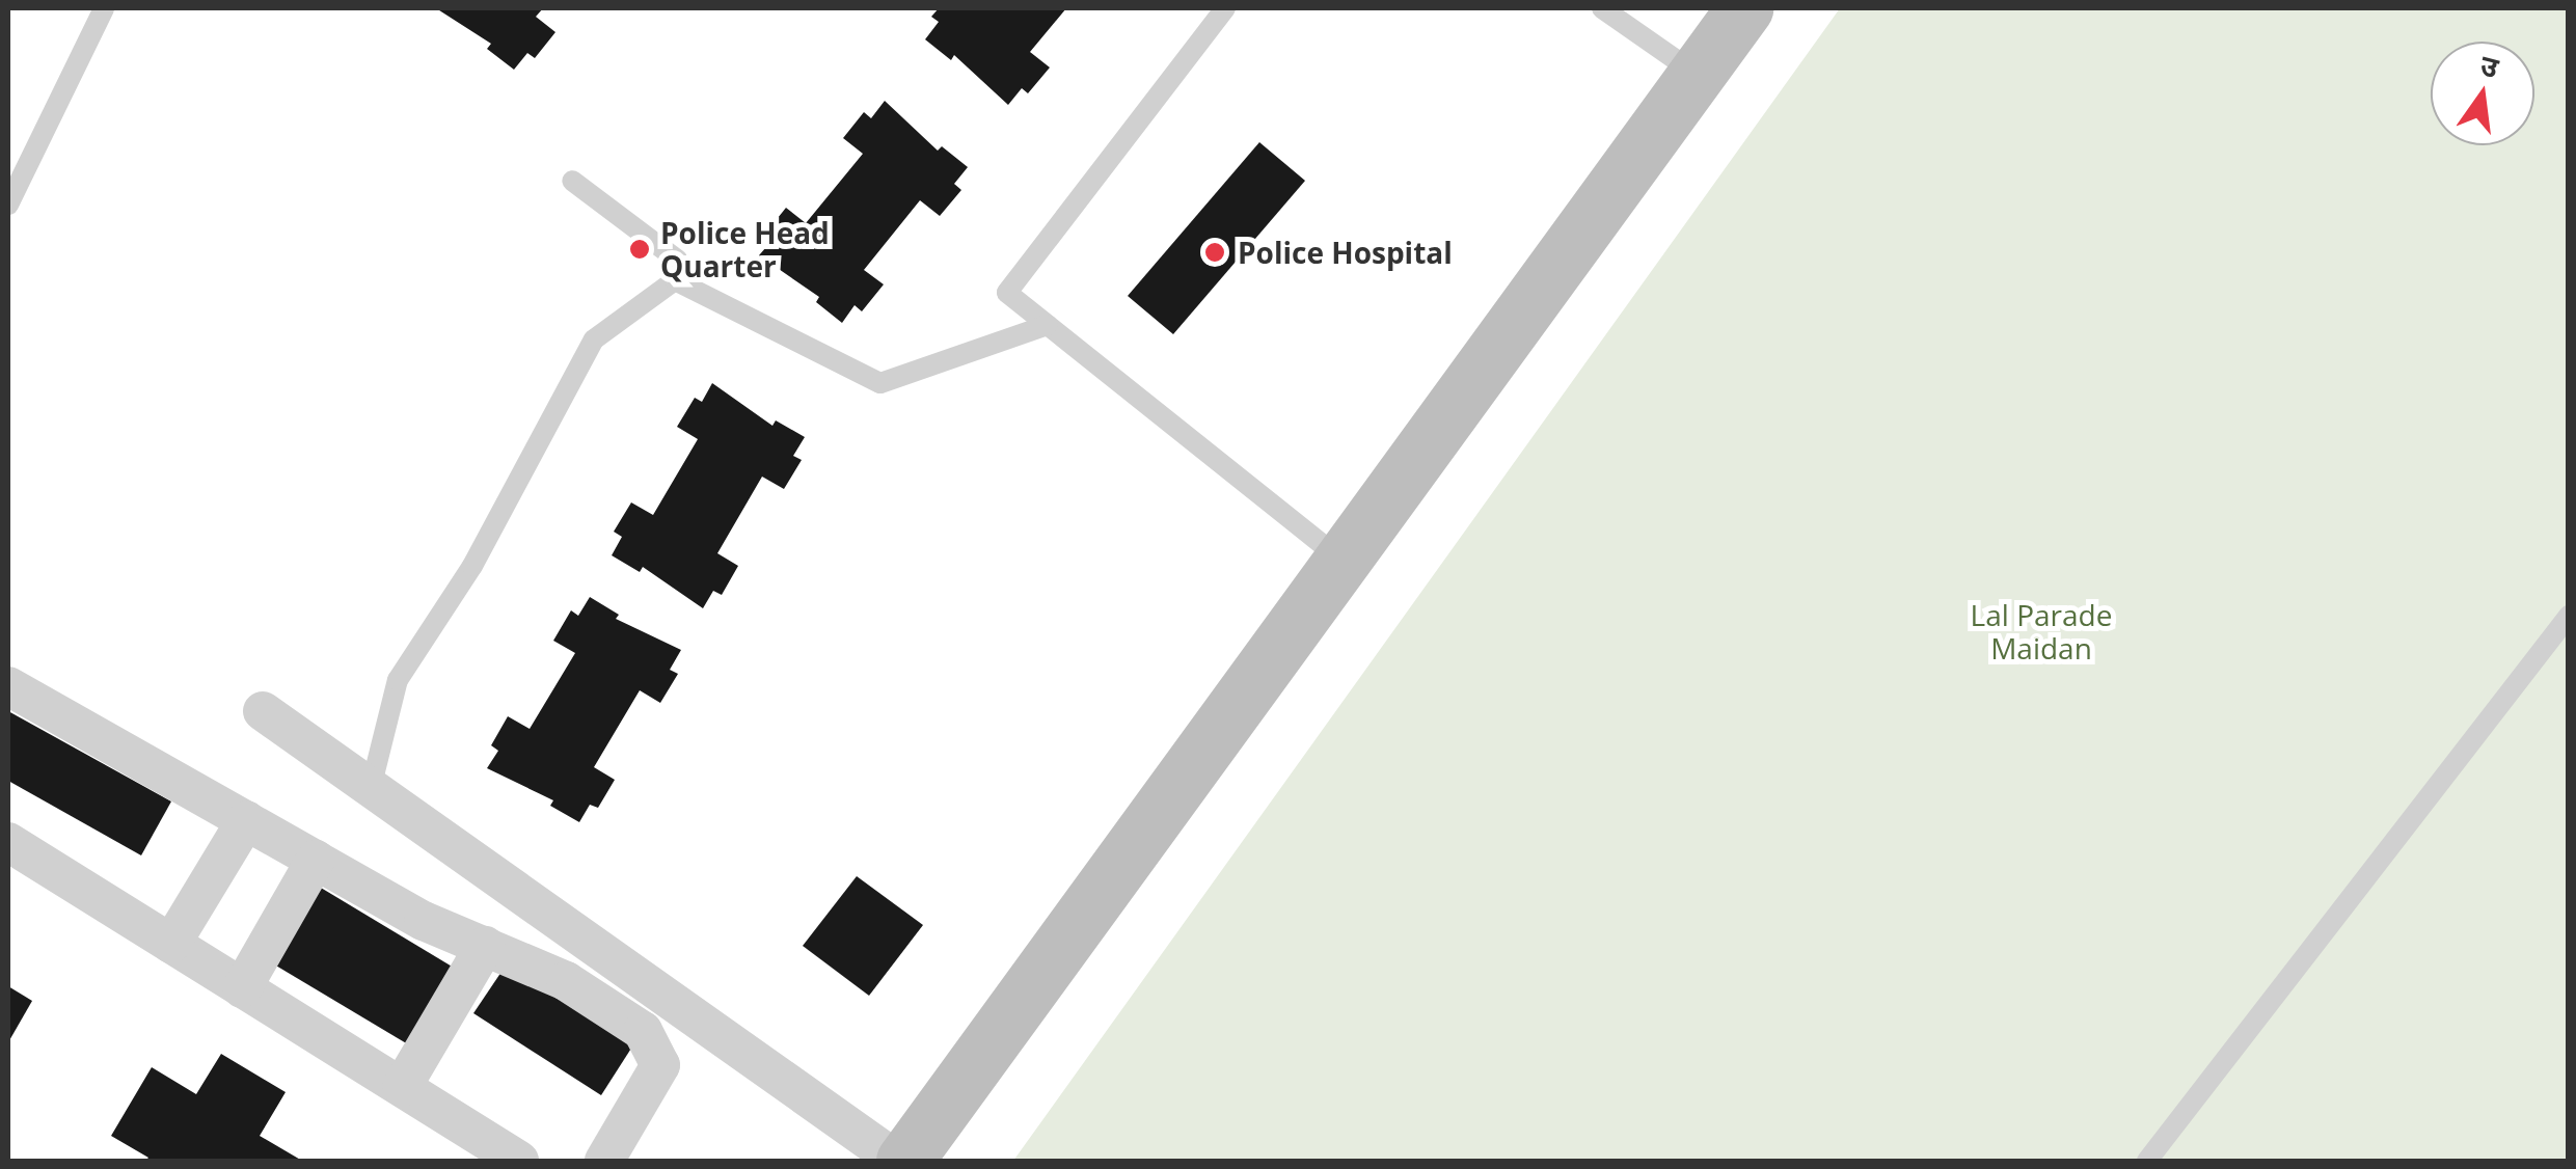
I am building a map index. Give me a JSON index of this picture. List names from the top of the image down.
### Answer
{
  "parks": ["Lal Parade Maidan"],
  "places": ["Police Head Quarter", "Police Hospital"],
  "north": "top"
}
